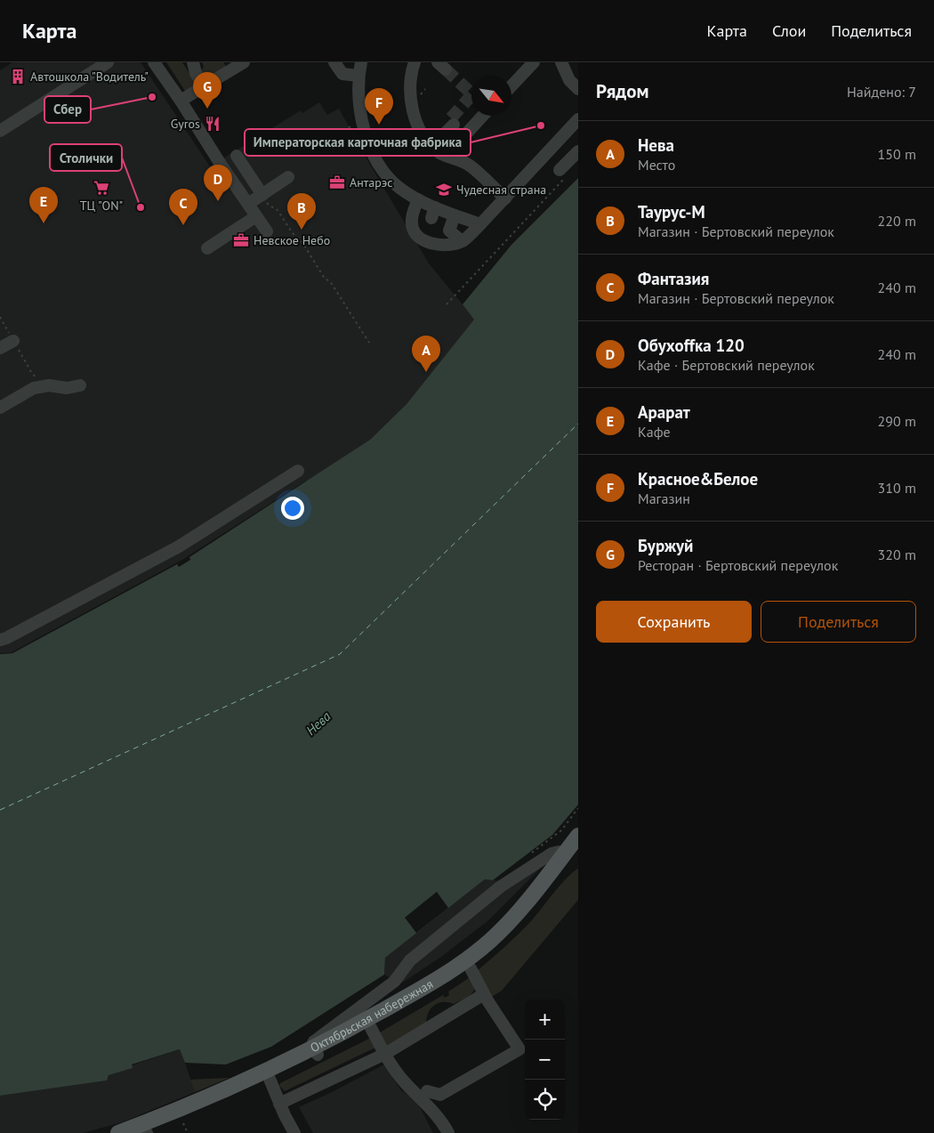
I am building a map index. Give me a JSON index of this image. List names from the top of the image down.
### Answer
{
  "streets": {
    "main road": ["Октябрьская набережная"]
  },
  "water": ["Нева"],
  "places": {
    "building": ["Автошкола \"Водитель\""],
    "other": ["Сбер", "Императорская карточная фабрика", "Столички"],
    "restaurant": ["Gyros"],
    "office": ["Антарэс", "Невское Небо"],
    "supermarket": ["ТЦ \"ON\""],
    "school or university": ["Чудесная страна"]
  },
  "north": "bottom right",
  "page": {
    "header": "Карта",
    "nav": ["Карта", "Слои", "Поделиться"],
    "heading": ["Рядом", "Найдено: 7"],
    "pins": [
      "G",
      "F",
      "D",
      "E",
      "C",
      "B",
      "A"
    ],
    "list": [
      {
        "mark": "A",
        "name": "Нева",
        "note": "Место",
        "value": "150 m"
      },
      {
        "mark": "B",
        "name": "Таурус-М",
        "note": "Магазин · Бертовский переулок",
        "value": "220 m"
      },
      {
        "mark": "C",
        "name": "Фантазия",
        "note": "Магазин · Бертовский переулок",
        "value": "240 m"
      },
      {
        "mark": "D",
        "name": "Обухоffка 120",
        "note": "Кафе · Бертовский переулок",
        "value": "240 m"
      },
      {
        "mark": "E",
        "name": "Арарат",
        "note": "Кафе",
        "value": "290 m"
      },
      {
        "mark": "F",
        "name": "Красное&Белое",
        "note": "Магазин",
        "value": "310 m"
      },
      {
        "mark": "G",
        "name": "Буржуй",
        "note": "Ресторан · Бертовский переулок",
        "value": "320 m"
      }
    ],
    "buttons": ["Сохранить", "Поделиться"],
    "map_buttons": ["+", "−"]
  }
}
